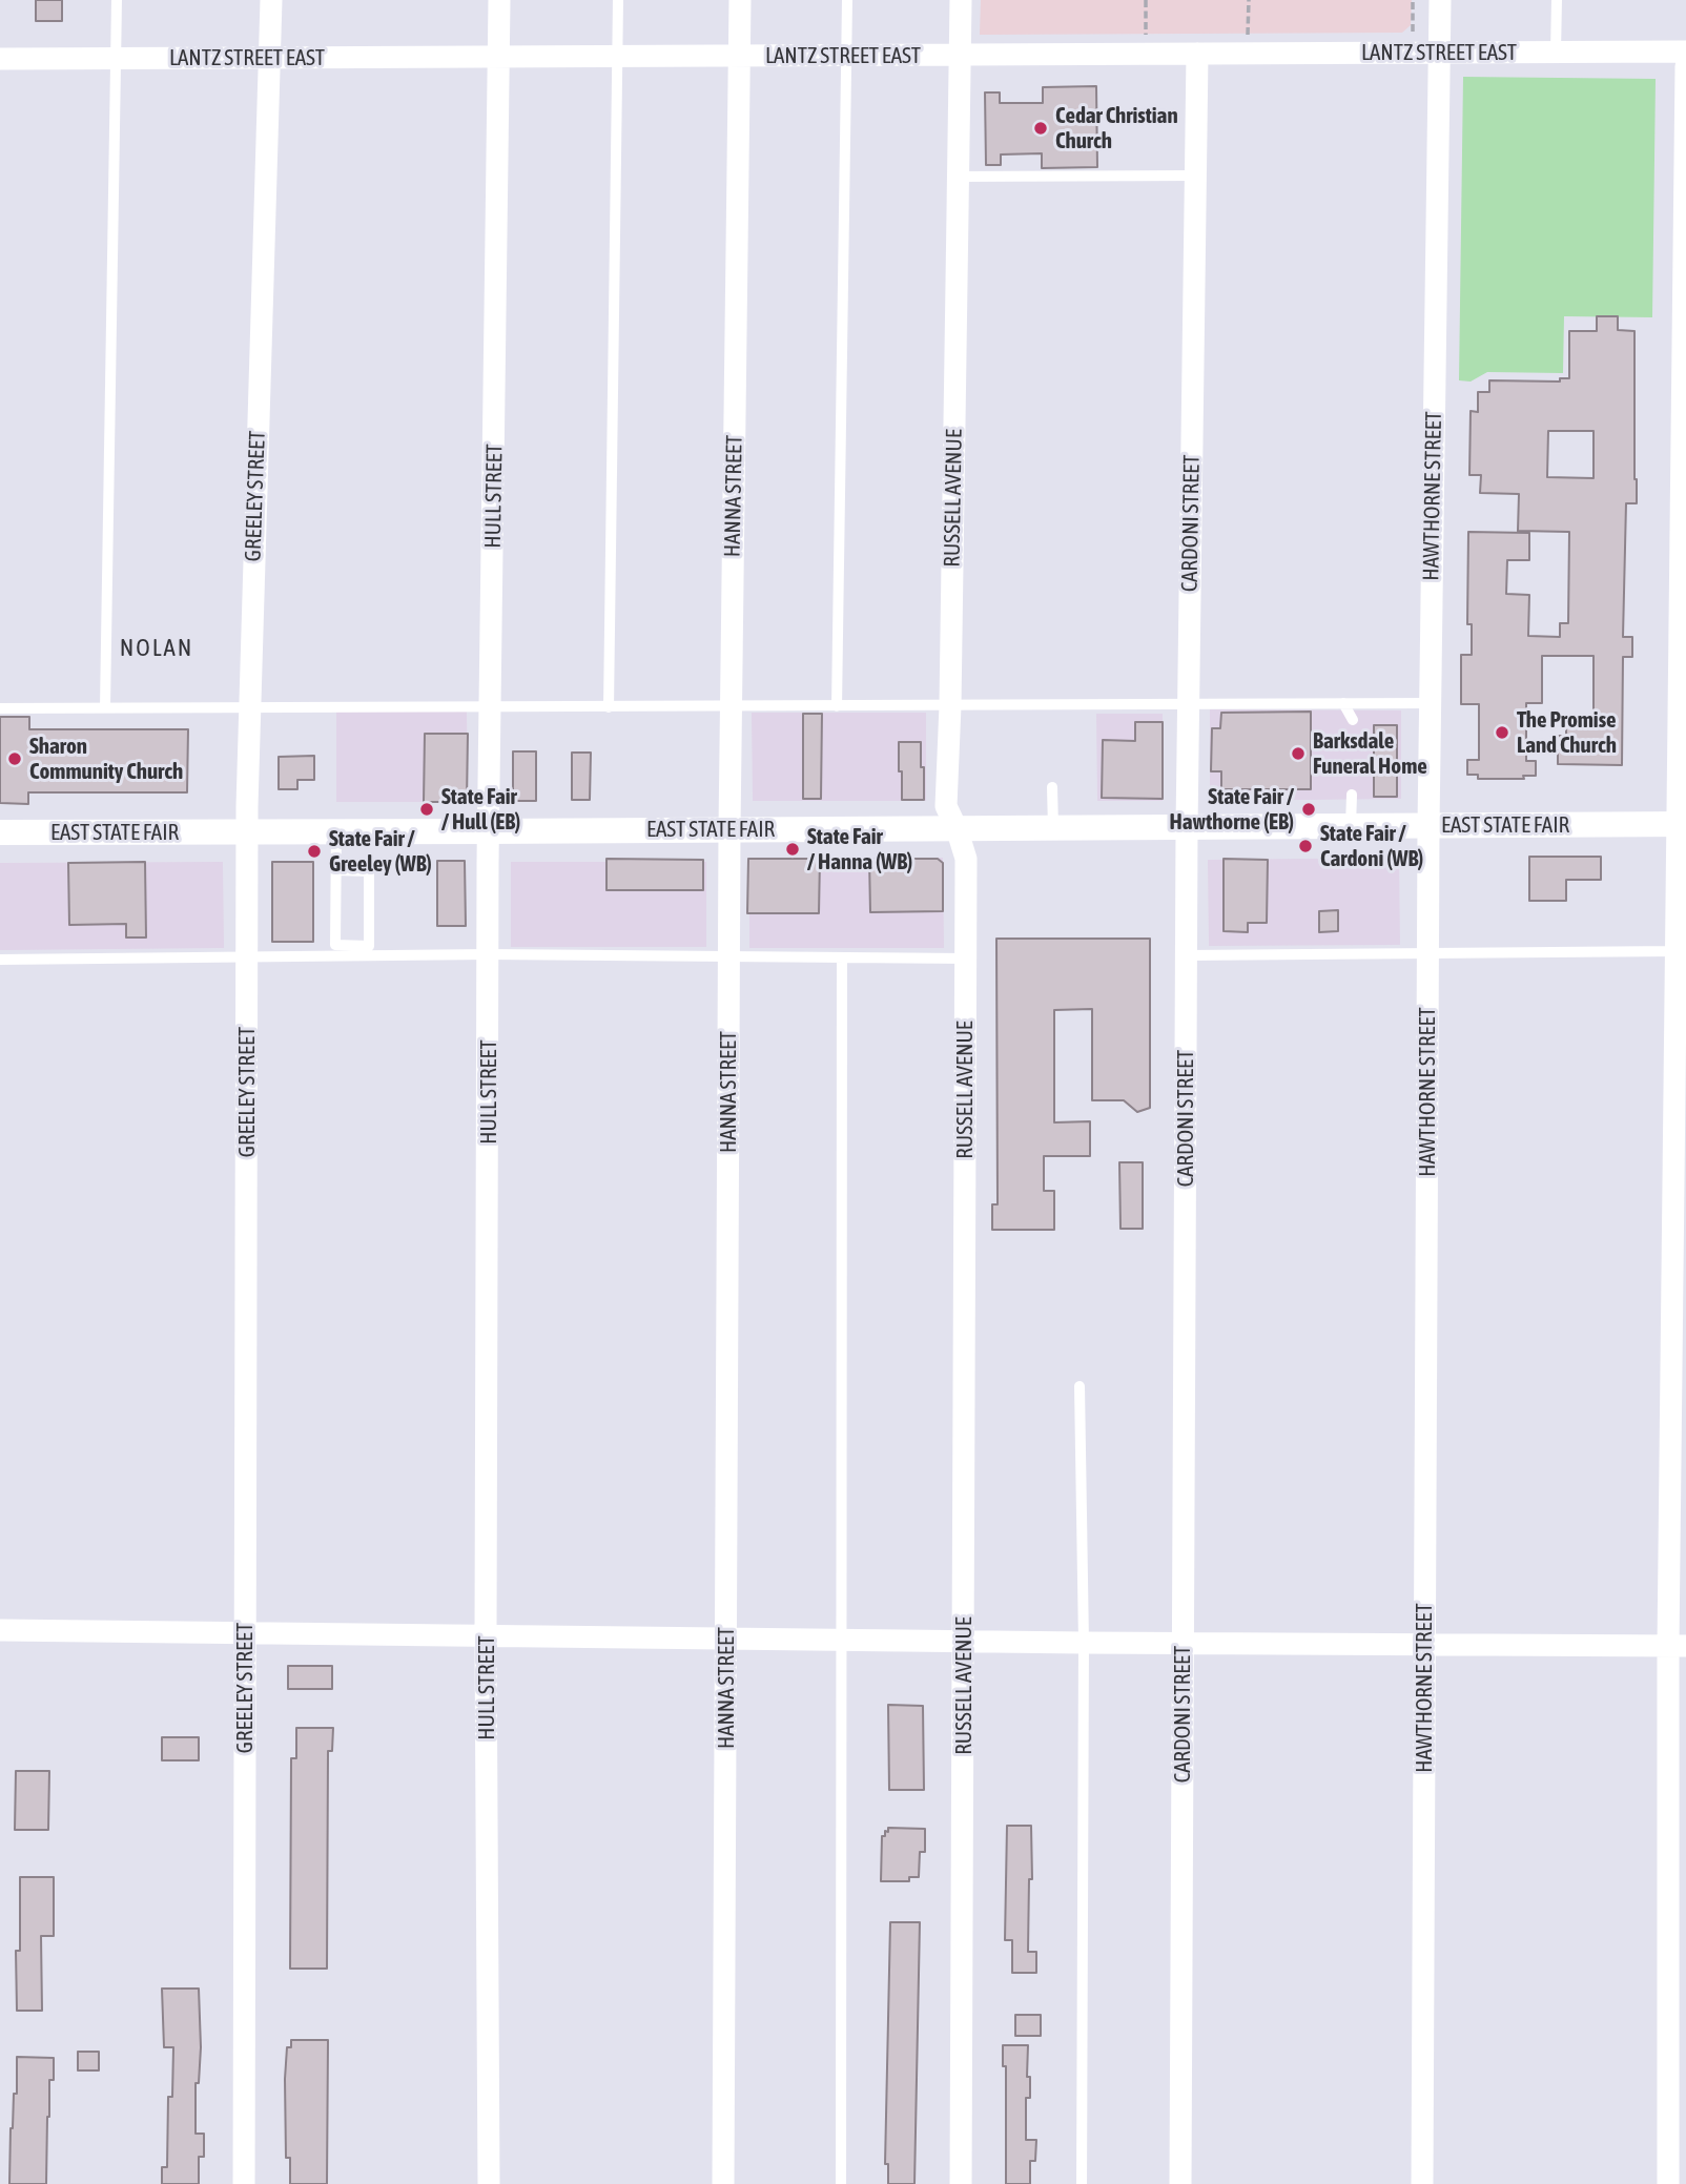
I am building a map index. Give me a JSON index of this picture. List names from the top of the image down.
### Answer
{
  "streets": {
    "street": [
      "LANTZ STREET EAST",
      "GREELEY STREET",
      "HULL STREET",
      "HANNA STREET",
      "HAWTHORNE STREET",
      "RUSSELL AVENUE",
      "CARDONI STREET",
      "EAST STATE FAIR"
    ]
  },
  "crossings": [
    ["LANTZ STREET EAST", "GREELEY STREET"],
    ["LANTZ STREET EAST", "HULL STREET"],
    ["LANTZ STREET EAST", "HANNA STREET"],
    ["LANTZ STREET EAST", "HAWTHORNE STREET"],
    ["LANTZ STREET EAST", "RUSSELL AVENUE"],
    ["LANTZ STREET EAST", "CARDONI STREET"],
    ["GREELEY STREET", "EAST STATE FAIR"],
    ["HULL STREET", "EAST STATE FAIR"],
    ["HANNA STREET", "EAST STATE FAIR"],
    ["HAWTHORNE STREET", "EAST STATE FAIR"],
    ["RUSSELL AVENUE", "EAST STATE FAIR"],
    ["CARDONI STREET", "EAST STATE FAIR"]
  ],
  "districts": ["NOLAN"],
  "places": [
    "Cedar Christian Church",
    "The Promise Land Church",
    "Barksdale Funeral Home",
    "Sharon Community Church",
    "State Fair / Hull (EB)",
    "State Fair / Hawthorne (EB)",
    "State Fair / Cardoni (WB)",
    "State Fair / Hanna (WB)",
    "State Fair / Greeley (WB)"
  ]
}
